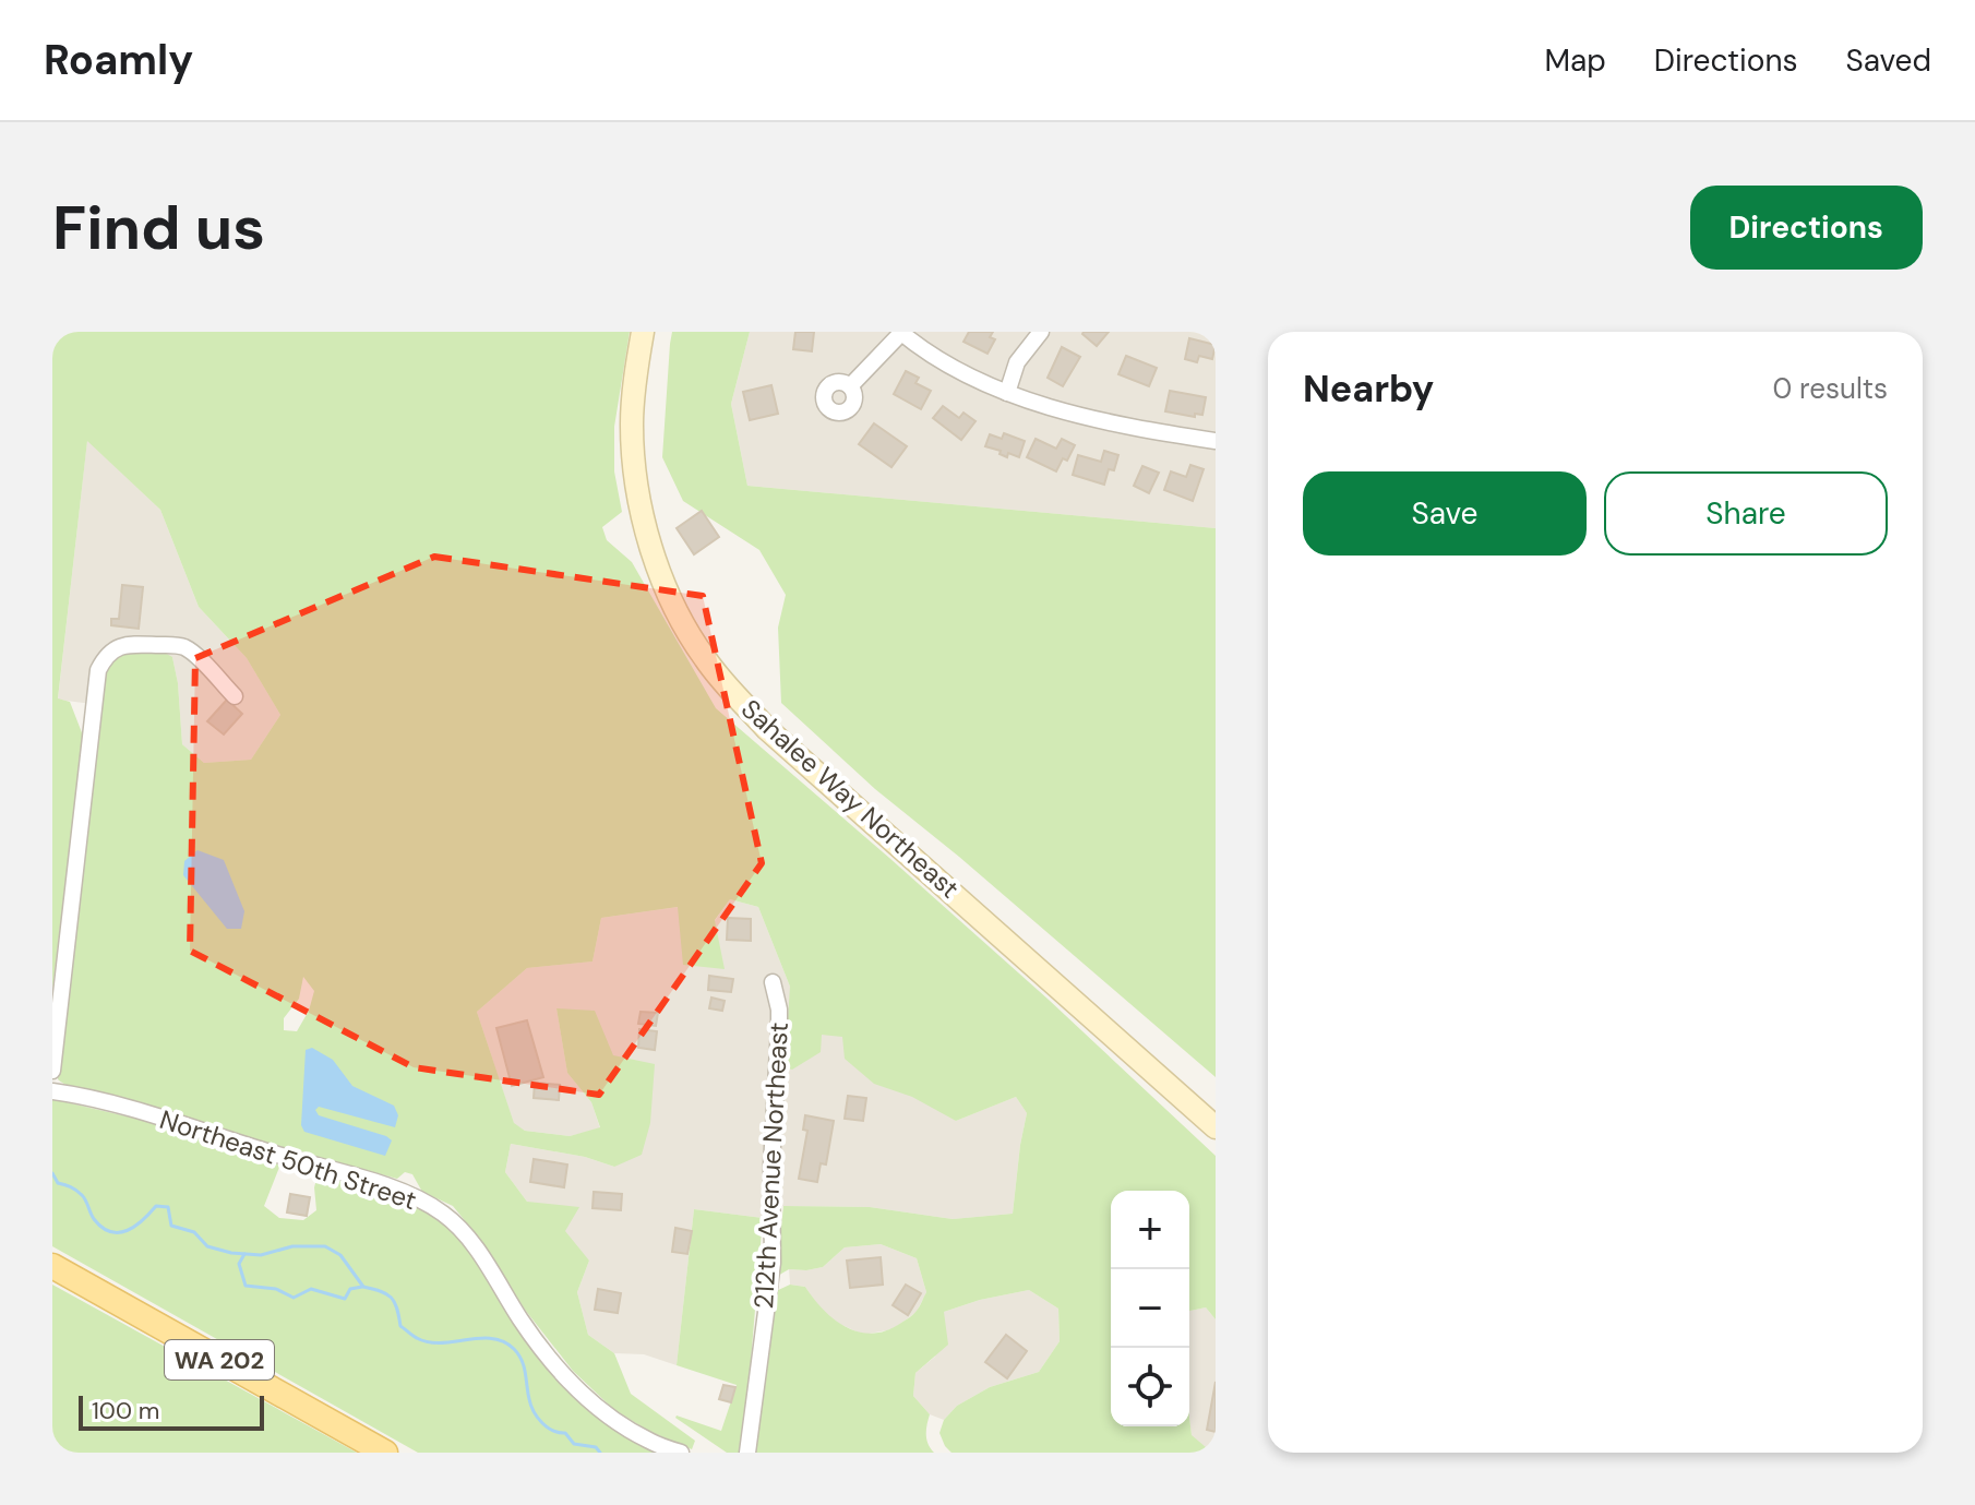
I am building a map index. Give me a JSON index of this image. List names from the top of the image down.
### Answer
{
  "streets": {
    "main road": ["Sahalee Way Northeast", "WA 202"],
    "street": ["Northeast 50th Street", "212th Avenue Northeast"]
  },
  "scale_bar": "100 m",
  "page": {
    "header": "Roamly",
    "nav": ["Map", "Directions", "Saved"],
    "buttons": [
      "Directions",
      ["Save", "Share"]
    ],
    "title": "Find us",
    "heading": ["Nearby", "0 results"],
    "map_buttons": ["+", "−"],
    "scale": "100 m"
  }
}
